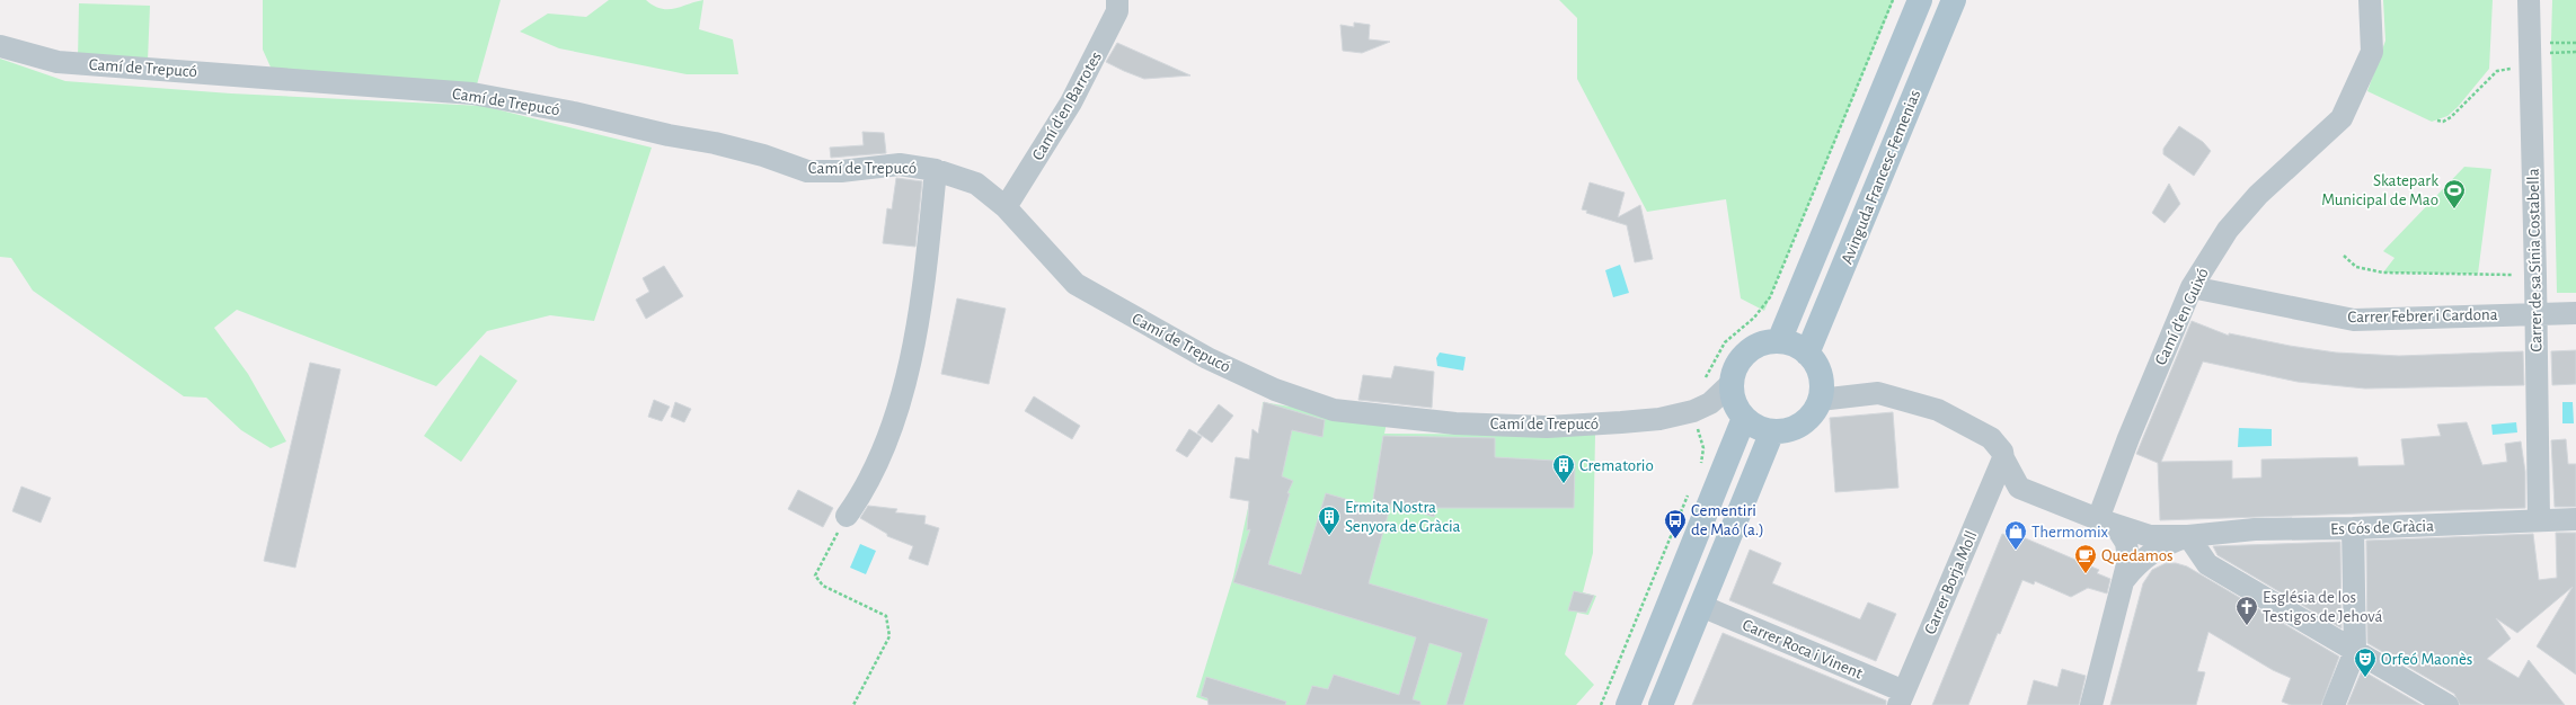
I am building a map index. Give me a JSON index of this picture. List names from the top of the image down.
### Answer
{
  "streets": {
    "main road": ["Avinguda Francesc Femenias"],
    "street": [
      "Camí de Trepucó",
      "Camí d'en Barrotes",
      "Carrer de sa Sínia Costabella",
      "Carrer Febrer i Cardona",
      "Camí d'en Guixó",
      "Es Cós de Gràcia",
      "Carrer Borja Moll",
      "Carrer Roca i Vinent"
    ]
  },
  "crossings": [
    ["Camí de Trepucó", "Camí d'en Barrotes"],
    ["Camí de Trepucó", "Avinguda Francesc Femenias"],
    ["Camí de Trepucó", "Es Cós de Gràcia"],
    ["Avinguda Francesc Femenias", "Es Cós de Gràcia"],
    ["Carrer de sa Sínia Costabella", "Carrer Febrer i Cardona"],
    ["Carrer de sa Sínia Costabella", "Es Cós de Gràcia"],
    ["Carrer Febrer i Cardona", "Camí d'en Guixó"],
    ["Camí d'en Guixó", "Es Cós de Gràcia"],
    ["Es Cós de Gràcia", "Carrer Borja Moll"],
    ["Carrer Borja Moll", "Carrer Roca i Vinent"]
  ],
  "places": {
    "sports": ["Skatepark Municipal de Mao"],
    "building": ["Crematorio", "Ermita Nostra Senyora de Gràcia"],
    "bus stop": ["Cementiri de Maó (a.)"],
    "shop": ["Thermomix"],
    "cafe": ["Quedamos"],
    "church": ["Església de los Testigos de Jehová"],
    "theatre": ["Orfeó Maonès"]
  }
}
